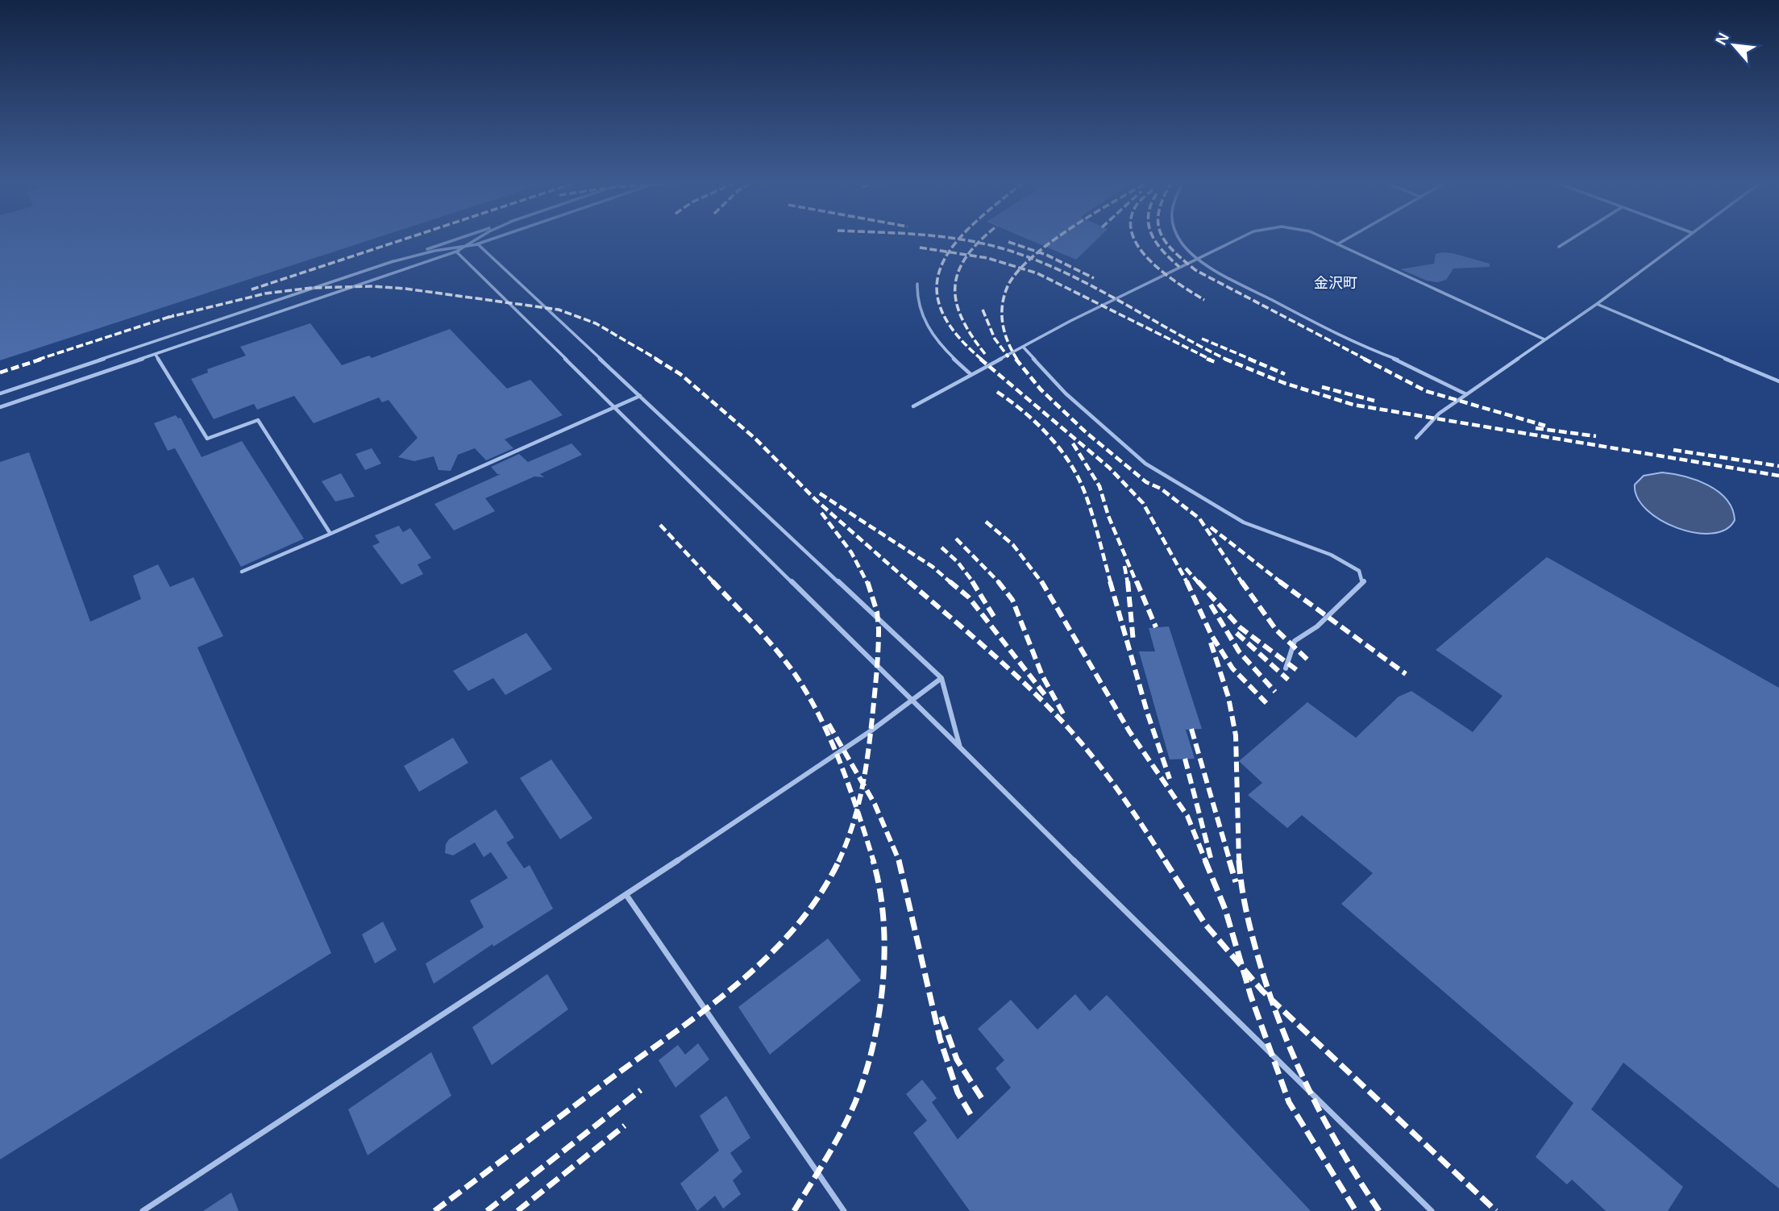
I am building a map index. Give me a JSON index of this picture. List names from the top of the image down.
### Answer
{
  "districts": ["金沢町"],
  "north": "top left"
}
